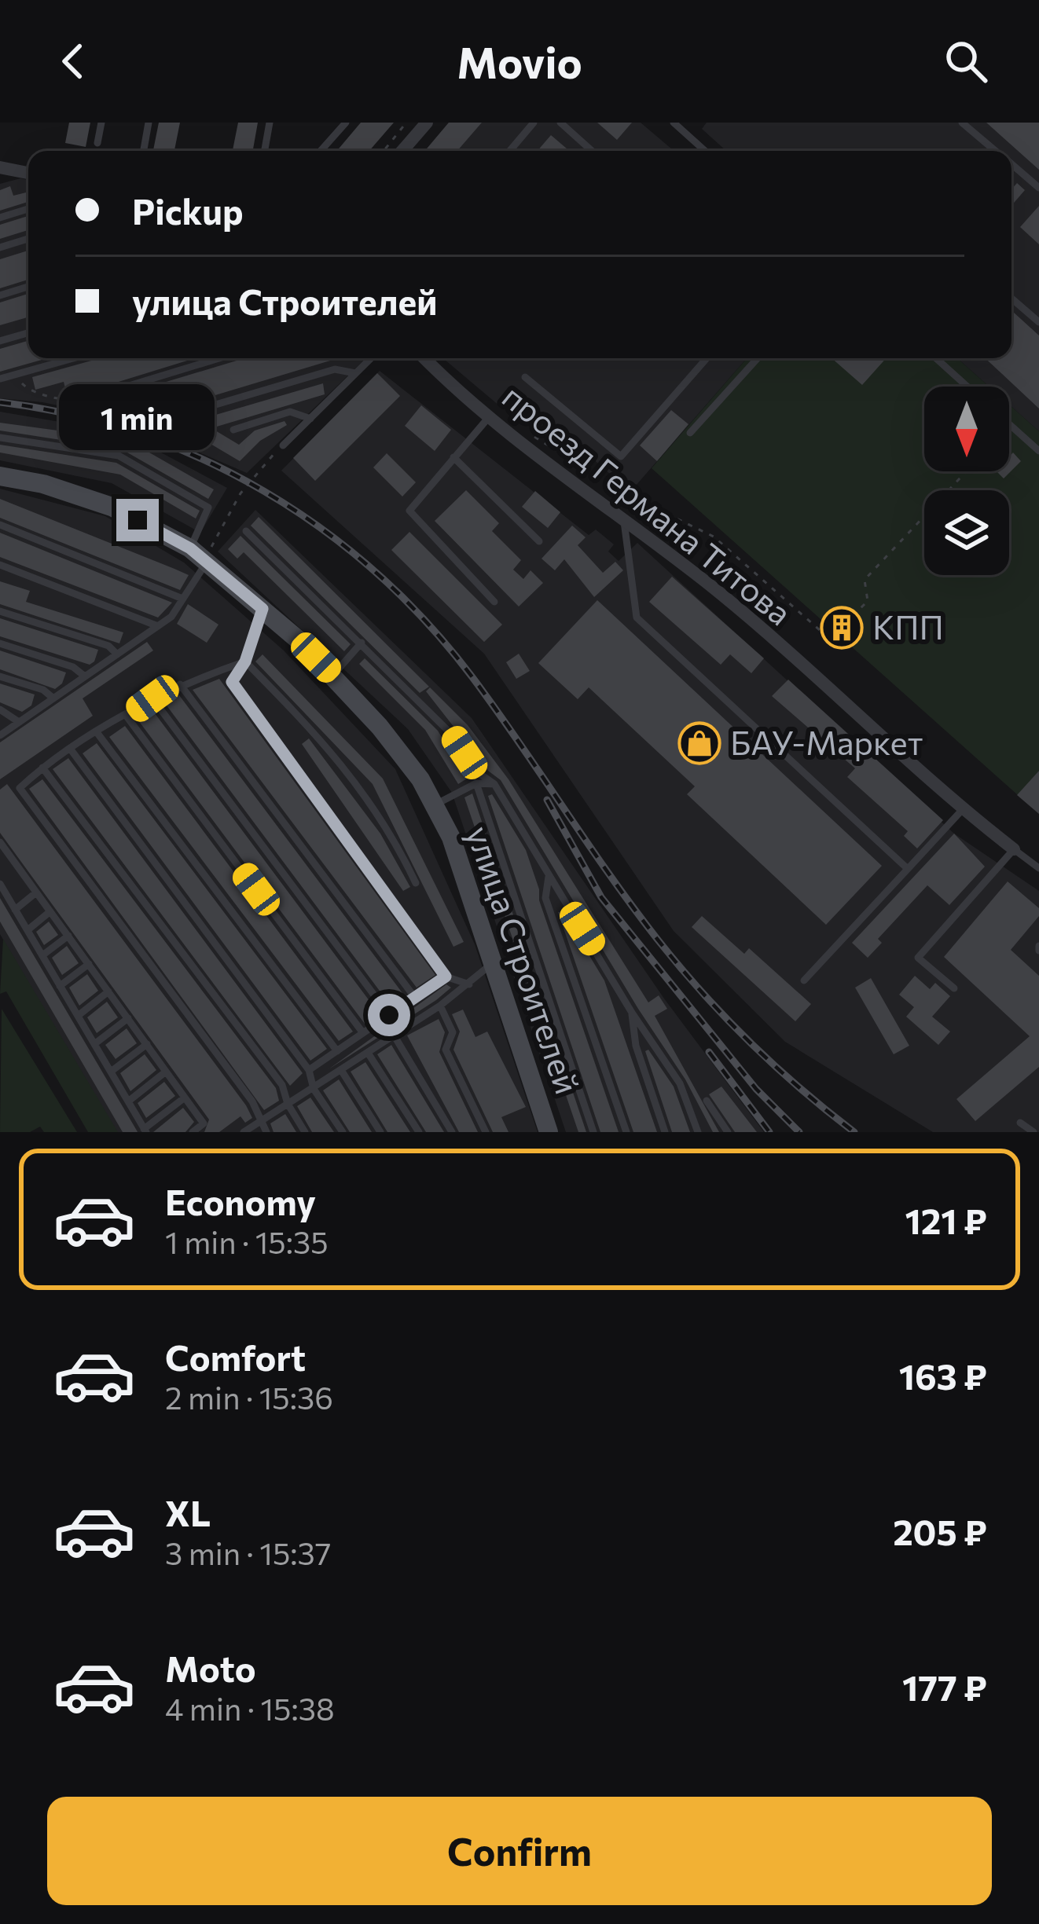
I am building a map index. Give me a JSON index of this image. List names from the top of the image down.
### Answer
{
  "streets": {
    "main road": ["улица Строителей"],
    "street": ["проезд Германа Титова"]
  },
  "places": {
    "building": ["КПП"],
    "shop": ["БАУ-Маркет"]
  },
  "north": "bottom",
  "page": {
    "header": "Movio",
    "banner": ["Pickup", "улица Строителей"],
    "bubble": "1 min",
    "list": [
      {
        "name": "Economy",
        "note": "1 min · 15:35",
        "value": "121 ₽"
      },
      {
        "name": "Comfort",
        "note": "2 min · 15:36",
        "value": "163 ₽"
      },
      {
        "name": "XL",
        "note": "3 min · 15:37",
        "value": "205 ₽"
      },
      {
        "name": "Moto",
        "note": "4 min · 15:38",
        "value": "177 ₽"
      }
    ],
    "buttons": "Confirm"
  }
}
